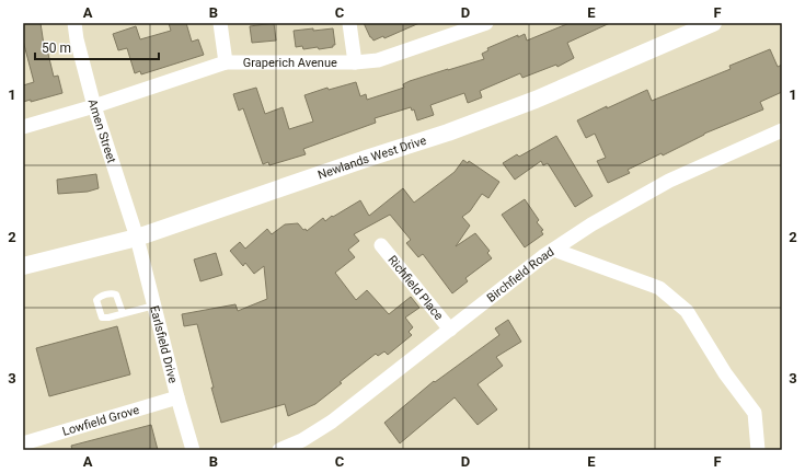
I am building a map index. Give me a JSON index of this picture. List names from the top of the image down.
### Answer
{
  "streets": {
    "street": [
      "Graperich Avenue",
      "Amen Street",
      "Newlands West Drive",
      "Birchfield Road",
      "Richfield Place",
      "Earlsfield Drive",
      "Lowfield Grove"
    ]
  },
  "crossings": [
    ["Graperich Avenue", "Amen Street"],
    ["Amen Street", "Newlands West Drive"],
    ["Amen Street", "Earlsfield Drive"],
    ["Newlands West Drive", "Earlsfield Drive"],
    ["Birchfield Road", "Richfield Place"],
    ["Earlsfield Drive", "Lowfield Grove"]
  ],
  "scale_bar": "50 m",
  "grid": {
    "columns": [
      "A",
      "B",
      "C",
      "D",
      "E",
      "F"
    ],
    "rows": ["1", "2", "3"]
  }
}
